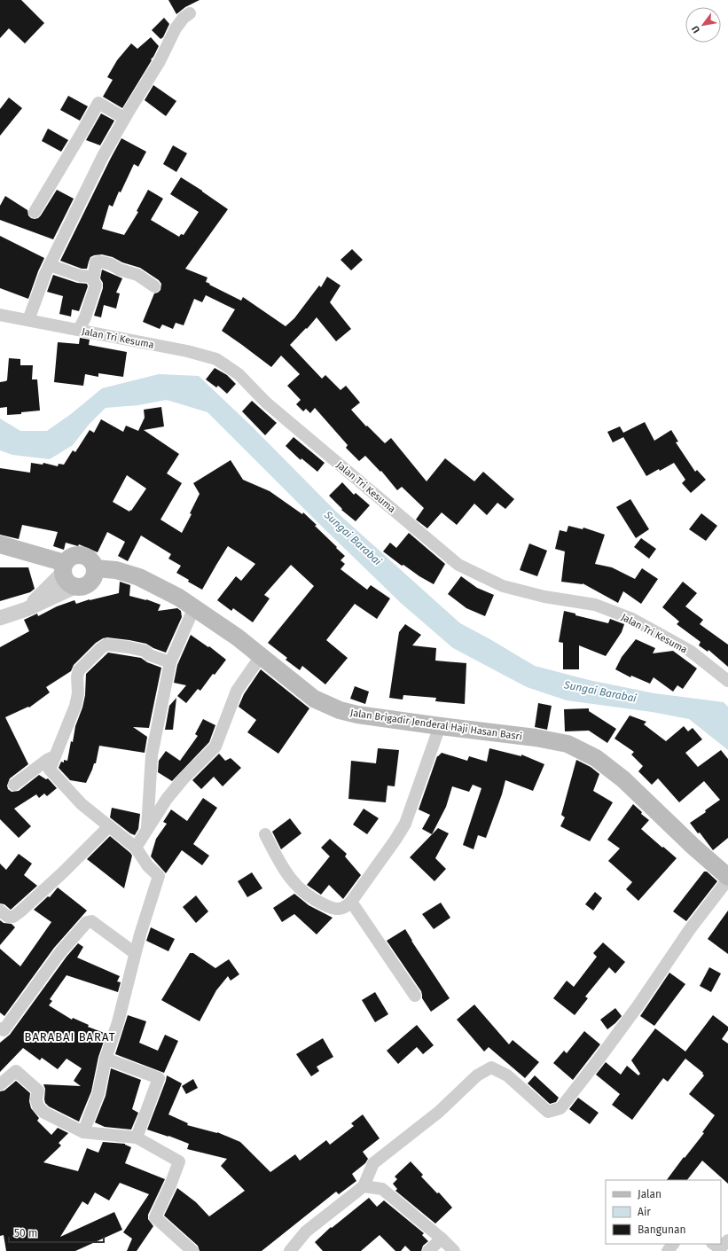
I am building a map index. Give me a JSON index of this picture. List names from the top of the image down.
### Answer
{
  "streets": {
    "main road": ["Jalan Brigadir Jenderal Haji Hasan Basri"],
    "street": ["Jalan Tri Kesuma"]
  },
  "districts": ["BARABAI BARAT"],
  "water": ["Sungai Barabai"],
  "legend": ["Jalan", "Air", "Bangunan"],
  "scale_bar": "50 m",
  "north": "bottom left"
}
